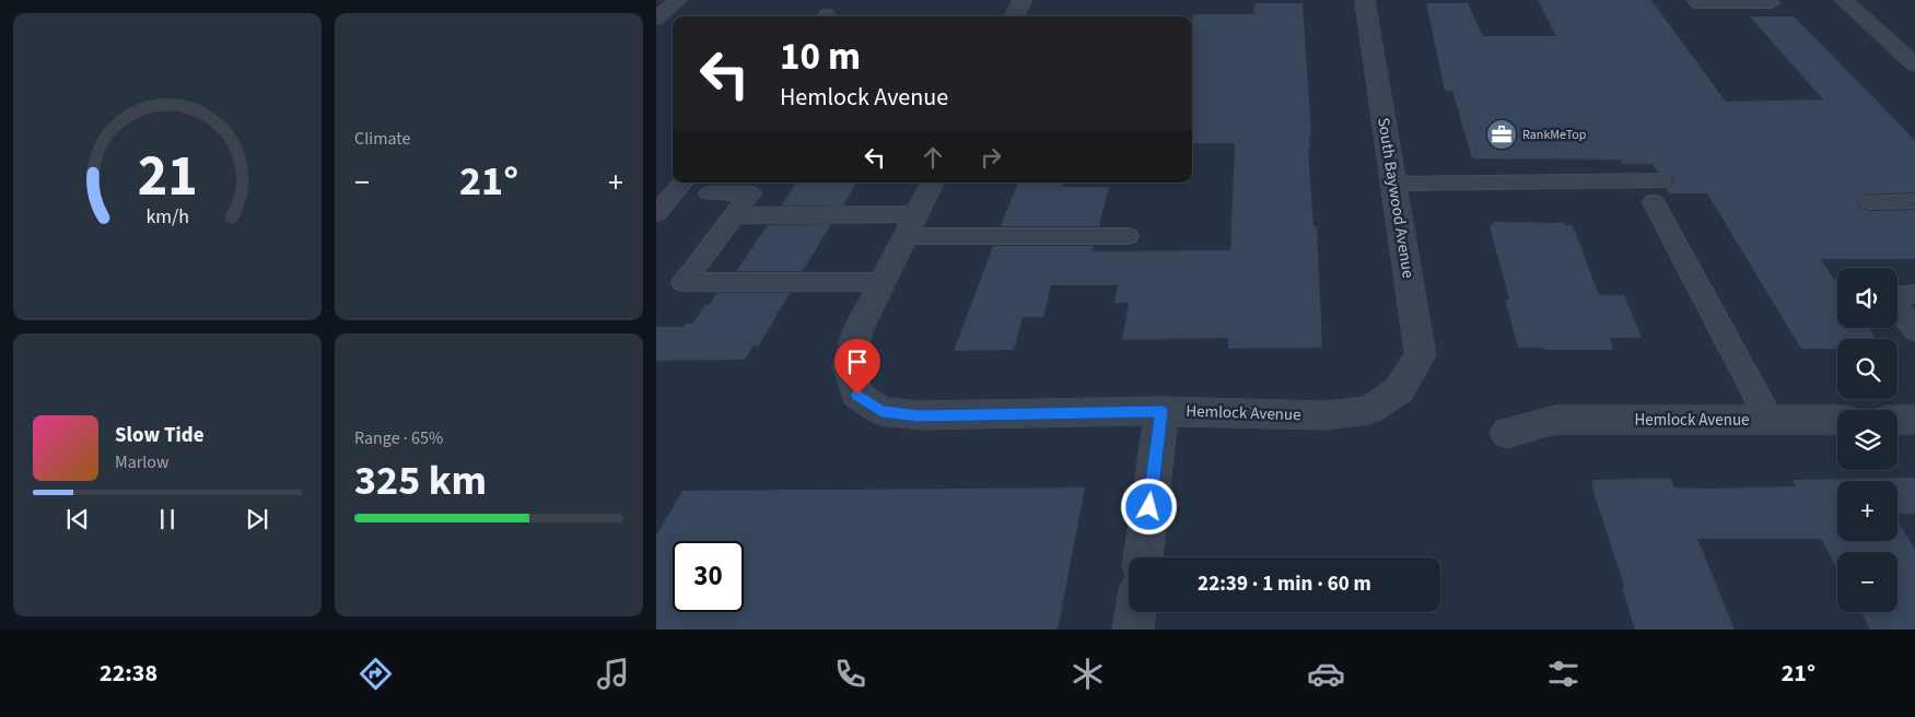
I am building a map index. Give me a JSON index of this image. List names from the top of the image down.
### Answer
{
  "streets": {
    "street": ["South Baywood Avenue", "Hemlock Avenue"]
  },
  "crossings": [
    ["South Baywood Avenue", "Hemlock Avenue"]
  ],
  "places": {
    "office": ["RankMeTop"]
  },
  "page": {
    "tile": [
      "Climate",
      ["Range · 65%", "325 km"]
    ],
    "turn": ["10 m", "Hemlock Avenue"],
    "heat": ["−", "21°", "+"],
    "map_buttons": ["+", "−"],
    "song": ["Slow Tide", "Marlow"],
    "limit": "30",
    "trip": "22:39 · 1 min · 60 m",
    "tabs": ["22:38", "21°"],
    "gauge": ["21", "km/h"]
  }
}
